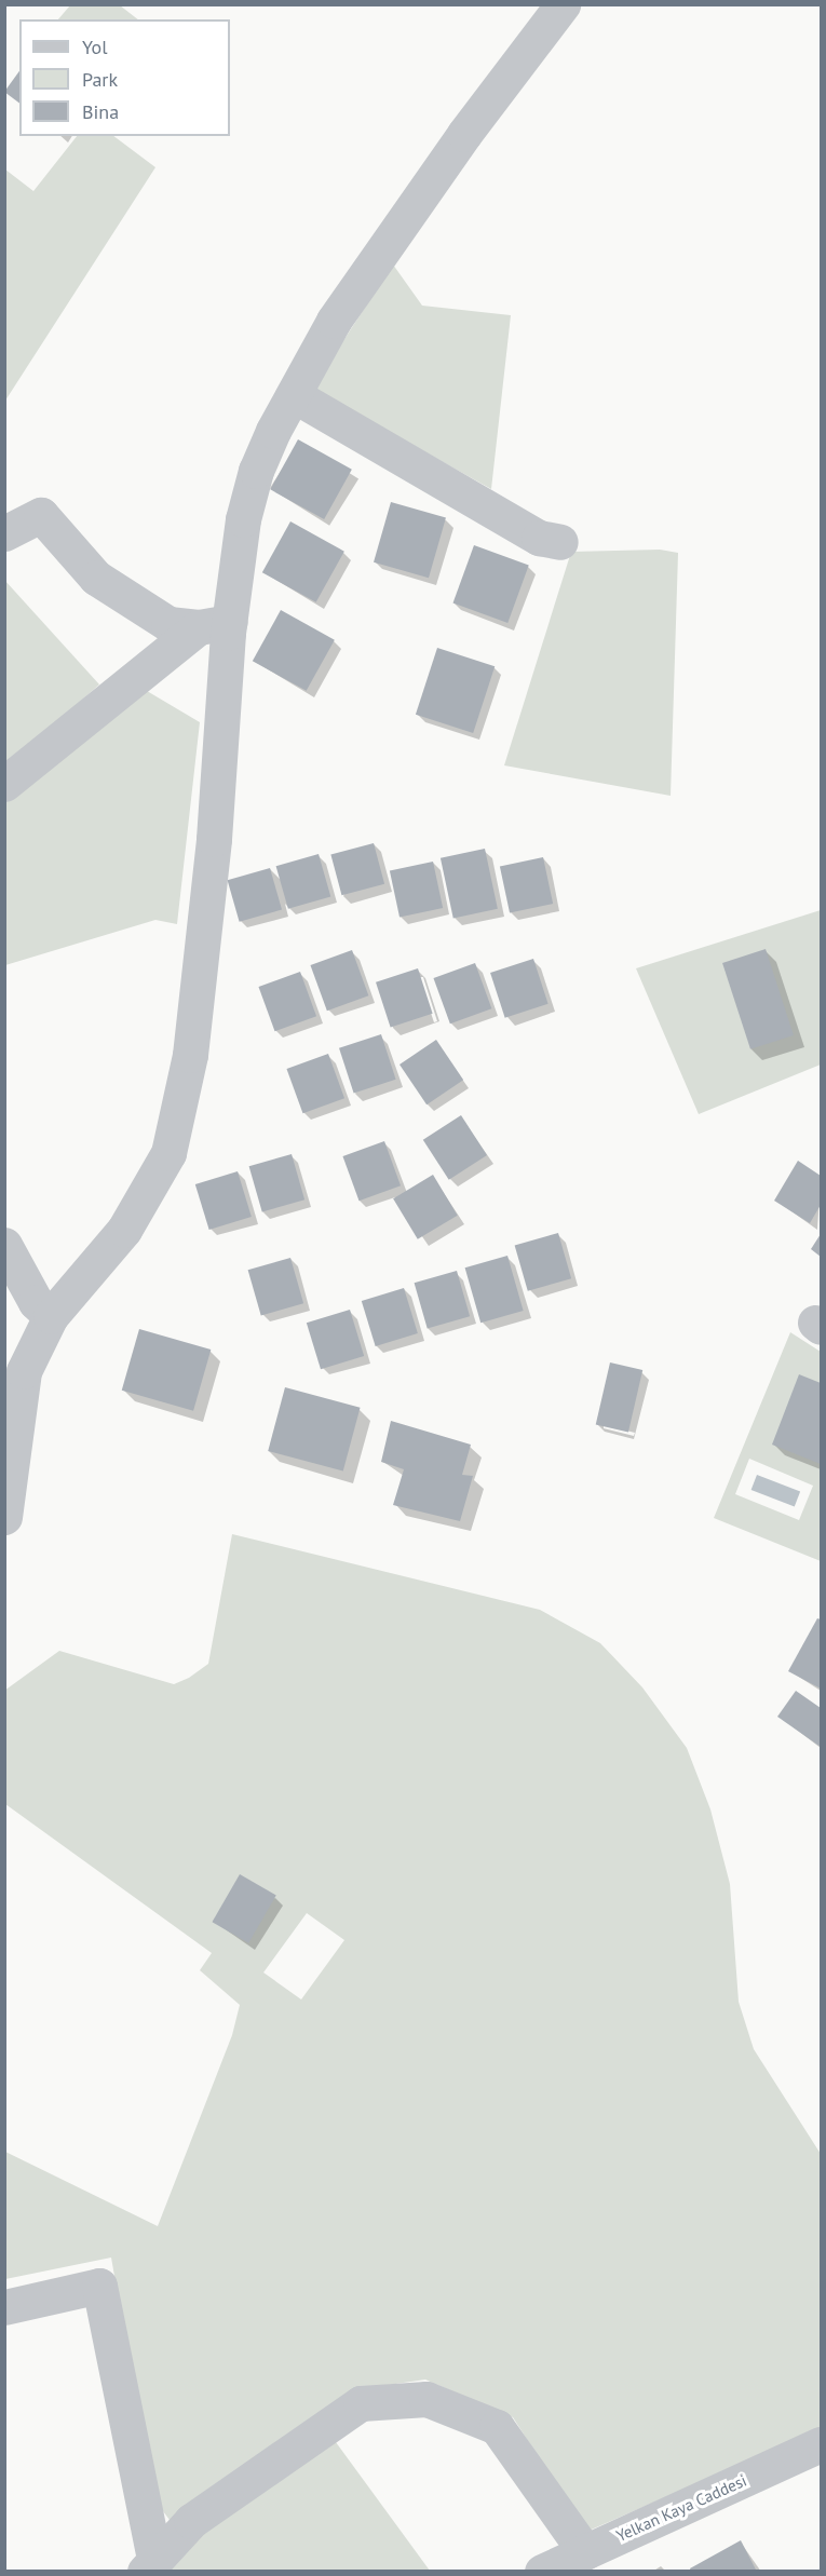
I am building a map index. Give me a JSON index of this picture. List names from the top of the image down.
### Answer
{
  "streets": {
    "street": ["Yelkan Kaya Caddesi"]
  },
  "legend": ["Yol", "Park", "Bina"]
}
